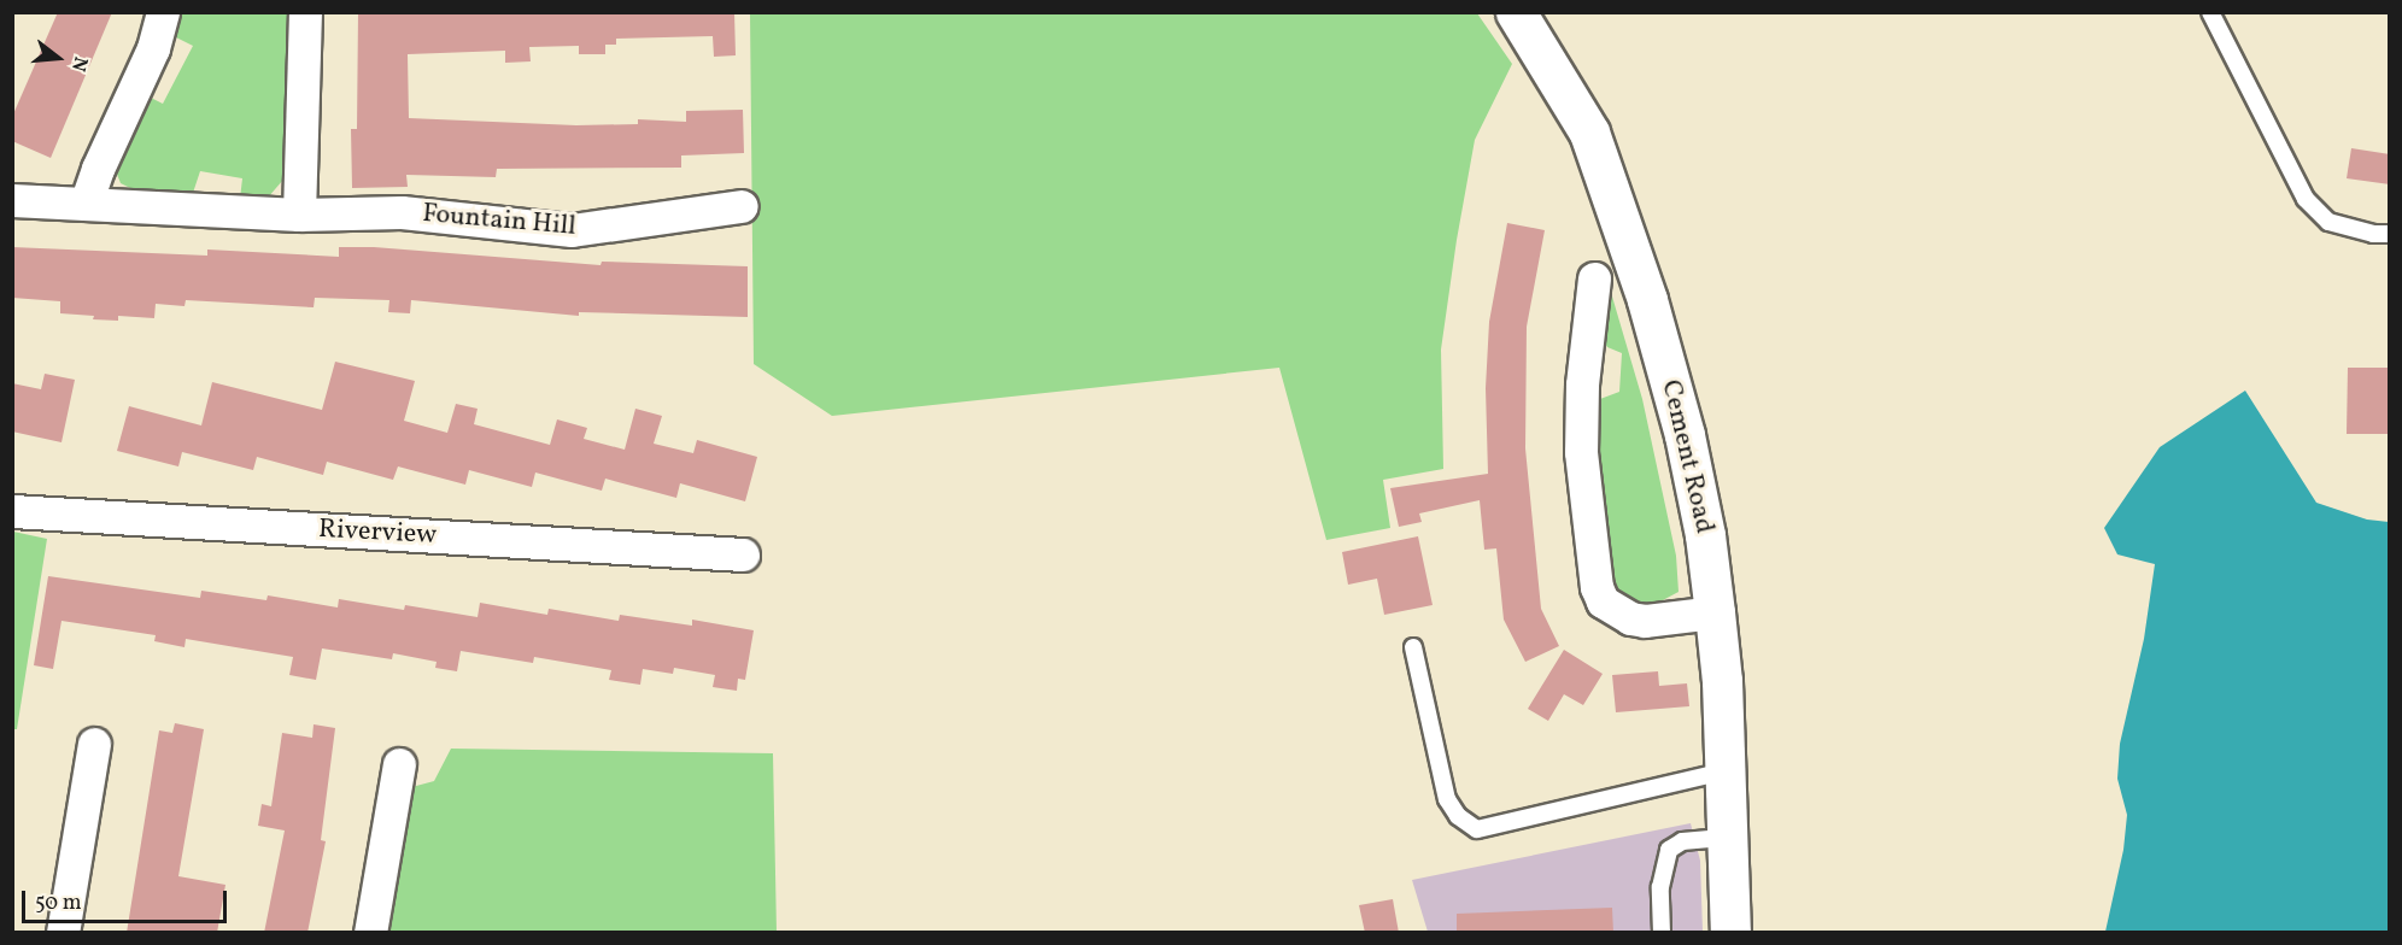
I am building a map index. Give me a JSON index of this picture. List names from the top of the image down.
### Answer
{
  "streets": {
    "street": ["Fountain Hill", "Cement Road", "Riverview"]
  },
  "scale_bar": "50 m",
  "north": "right"
}
